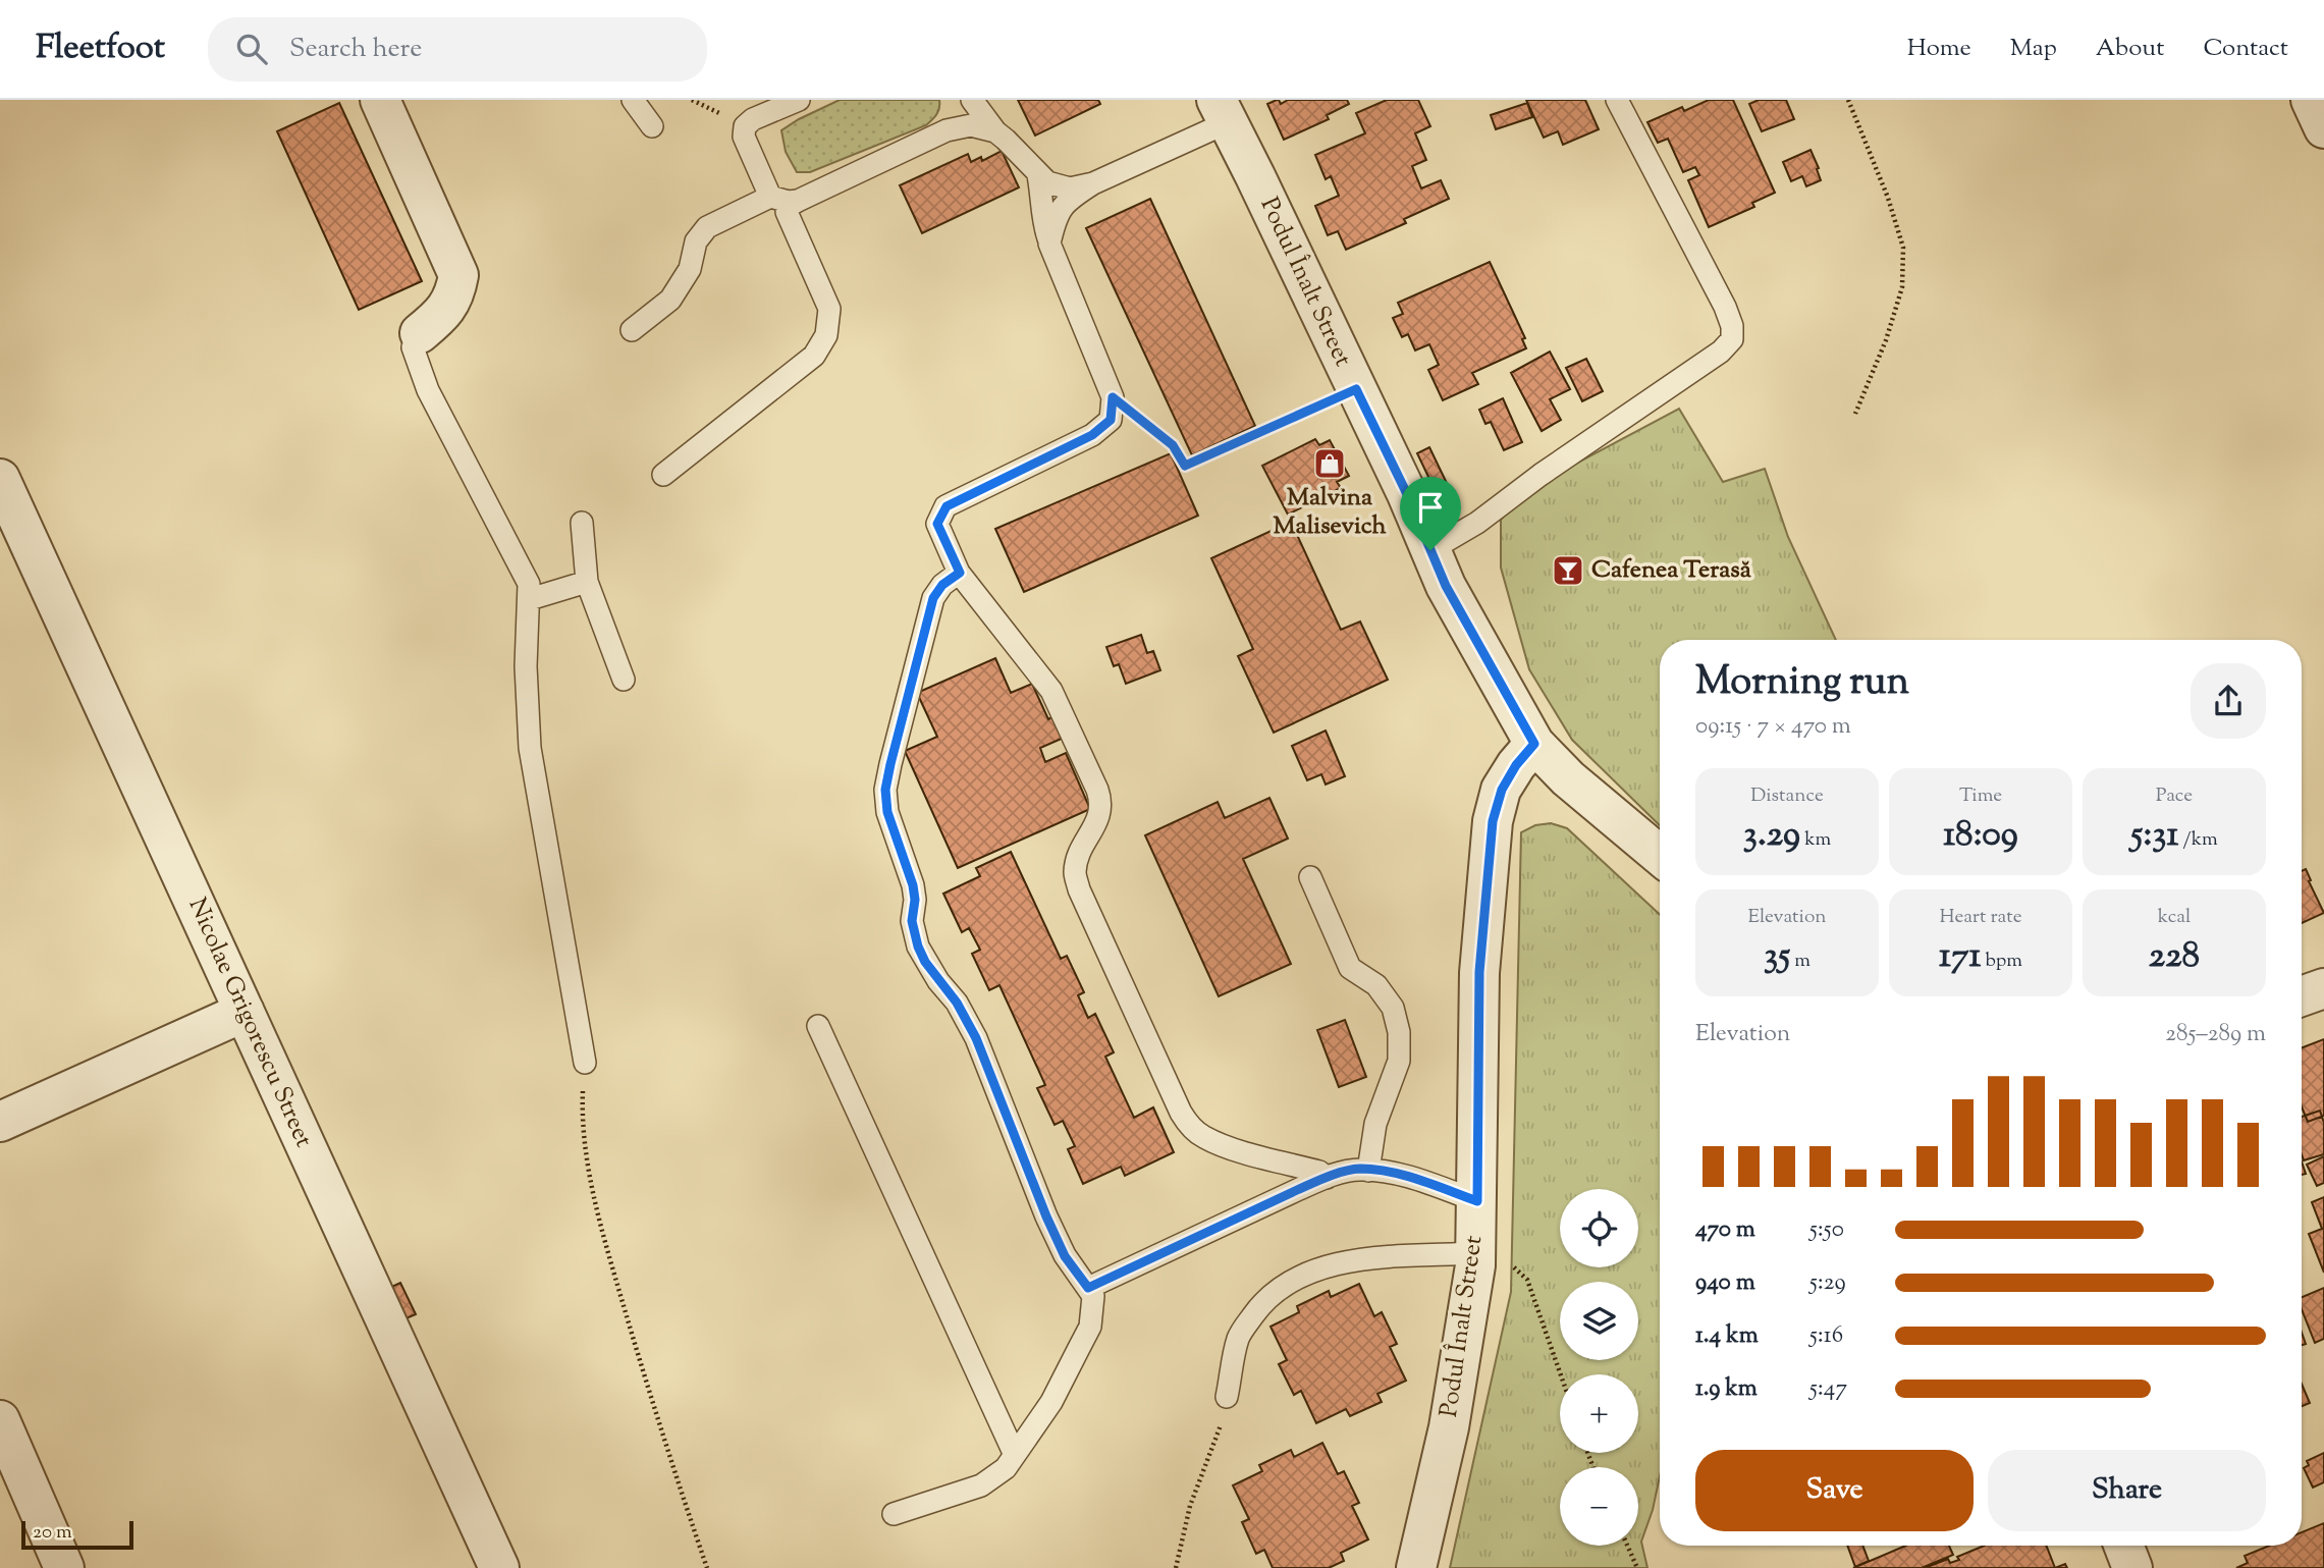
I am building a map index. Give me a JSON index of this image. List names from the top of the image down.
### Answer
{
  "streets": {
    "street": ["Podul Înalt Street", "Nicolae Grigorescu Street"]
  },
  "places": {
    "shop": ["Malvina Malisevich"],
    "bar": ["Cafenea Terasă"]
  },
  "scale_bar": "20 m",
  "page": {
    "header": "Fleetfoot",
    "search": "Search here",
    "nav": [
      "Home",
      "Map",
      "About",
      "Contact"
    ],
    "heading": ["Morning run", "09:15 · 7 × 470 m"],
    "stats": [
      ["Distance", "3.29 km"],
      ["Time", "18:09"],
      ["Pace", "5:31 /km"],
      ["Elevation", "35 m"],
      ["Heart rate", "171 bpm"],
      ["kcal", "228"]
    ],
    "chart": ["Elevation", "285–289 m"],
    "map_buttons": ["+", "−"],
    "list": [
      {
        "name": "470 m",
        "note": "5:50"
      },
      {
        "name": "940 m",
        "note": "5:29"
      },
      {
        "name": "1.4 km",
        "note": "5:16"
      },
      {
        "name": "1.9 km",
        "note": "5:47"
      }
    ],
    "buttons": ["Save", "Share"],
    "scale": "20 m"
  }
}
